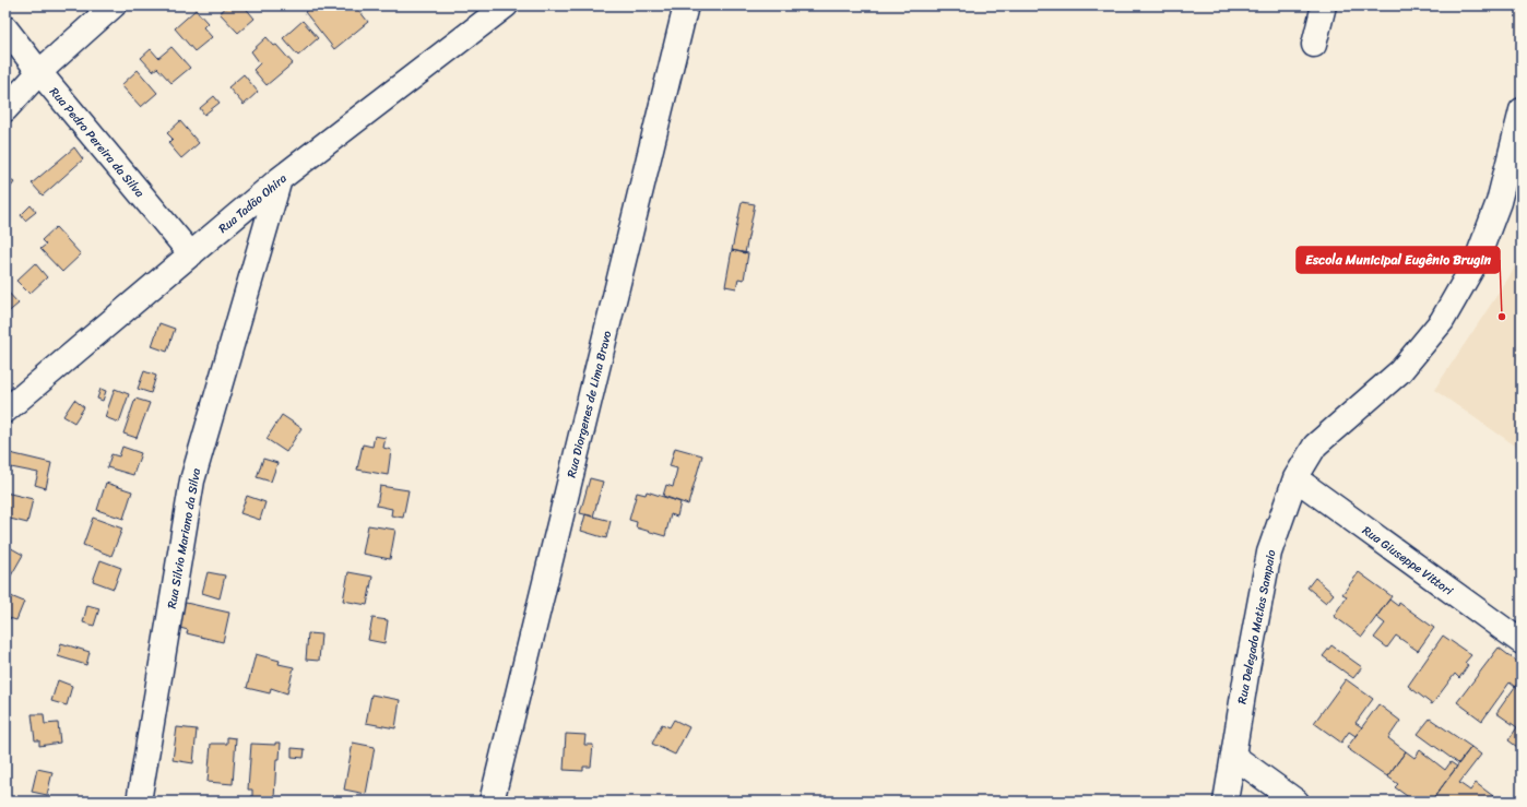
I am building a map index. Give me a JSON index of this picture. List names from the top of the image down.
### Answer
{
  "streets": {
    "street": [
      "Rua Pedro Pereira da Silva",
      "Rua Tadão Ohira",
      "Rua Diorgenes de Lima Bravo",
      "Rua Silvio Mariano da Silva",
      "Rua Giuseppe Vittori",
      "Rua Delegado Matias Sampaio"
    ]
  },
  "crossings": [
    ["Rua Pedro Pereira da Silva", "Rua Tadão Ohira"],
    ["Rua Tadão Ohira", "Rua Silvio Mariano da Silva"],
    ["Rua Giuseppe Vittori", "Rua Delegado Matias Sampaio"]
  ],
  "places": ["Escola Municipal Eugênio Brugin"]
}
